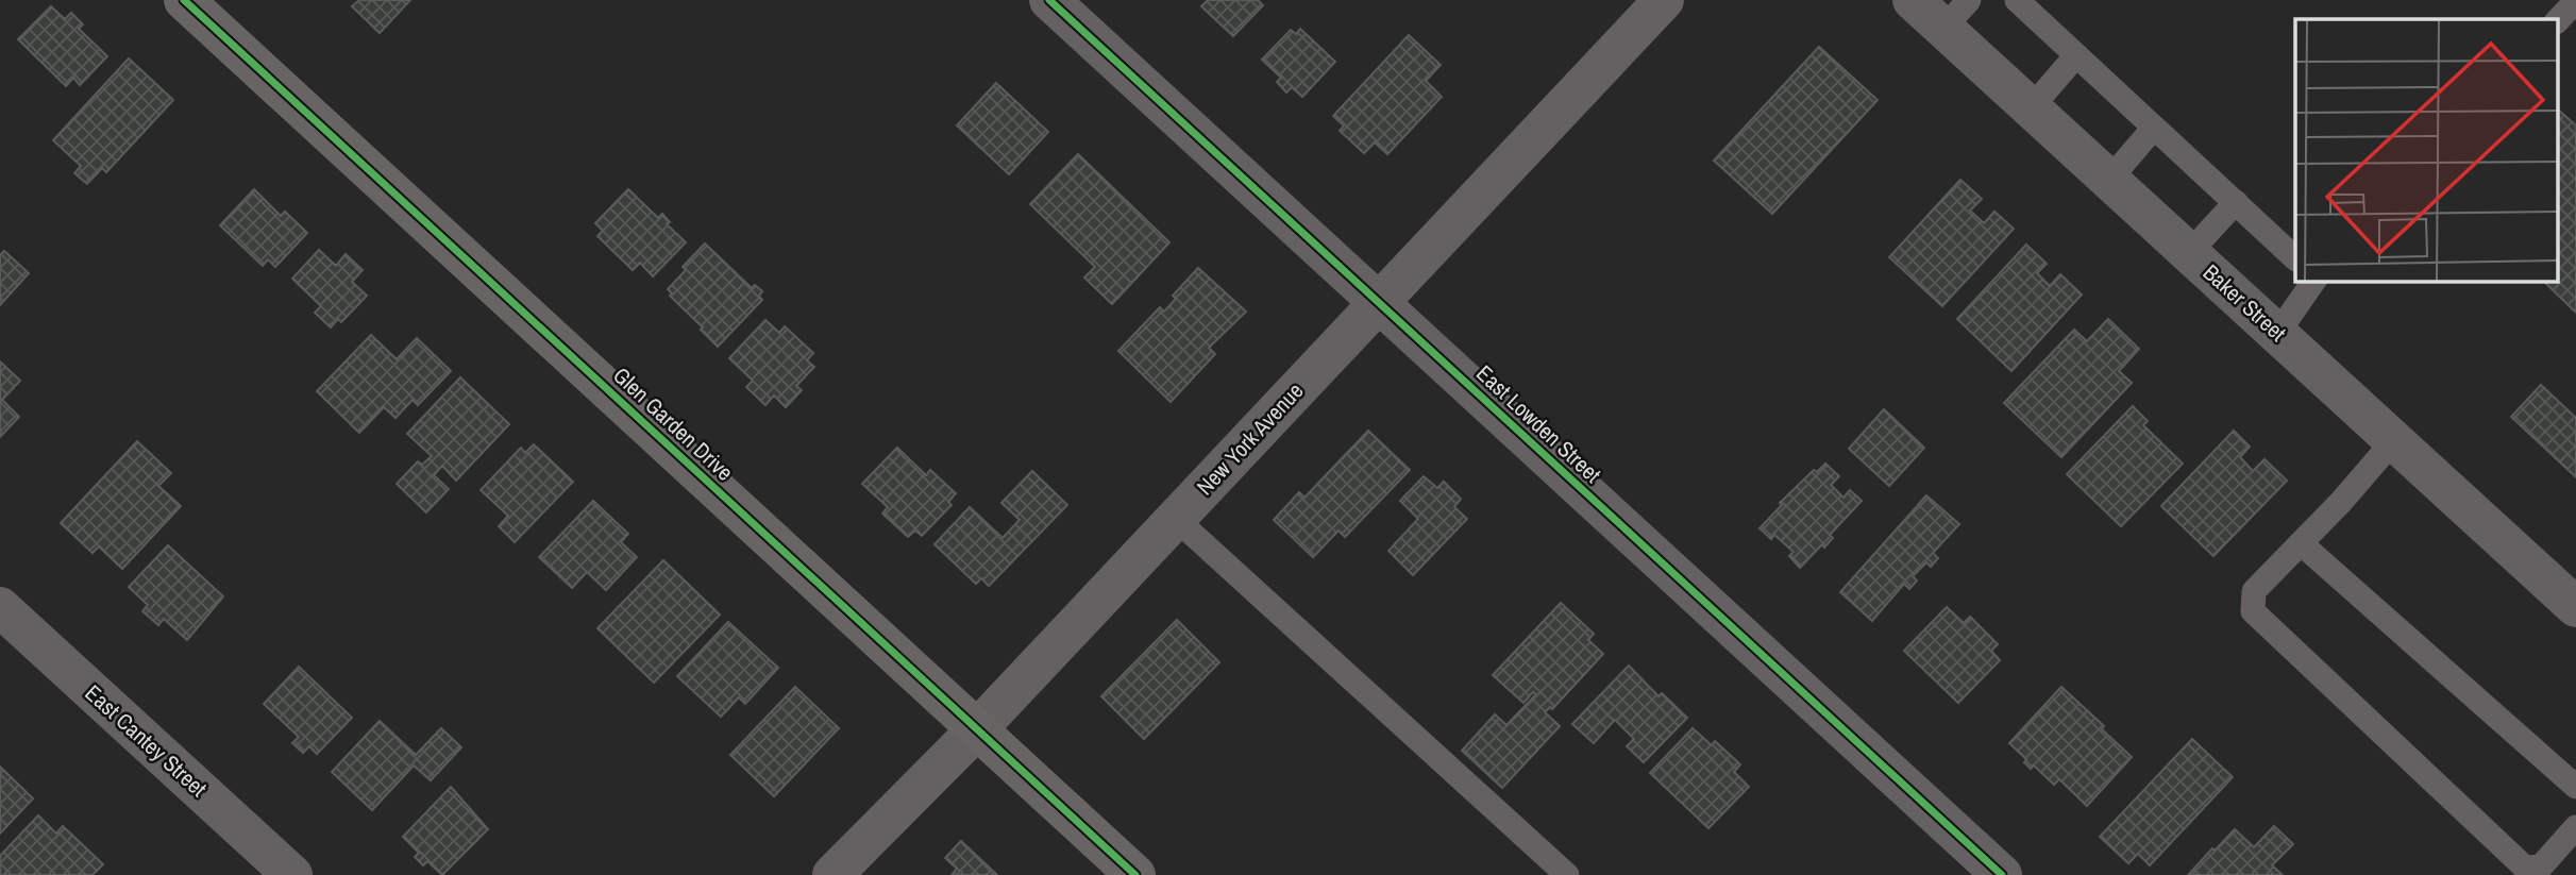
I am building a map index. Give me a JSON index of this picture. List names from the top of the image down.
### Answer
{
  "streets": {
    "street": [
      "Baker Street",
      "Glen Garden Drive",
      "East Lowden Street",
      "New York Avenue",
      "East Cantey Street"
    ]
  },
  "crossings": [
    ["Glen Garden Drive", "New York Avenue"],
    ["East Lowden Street", "New York Avenue"]
  ]
}
